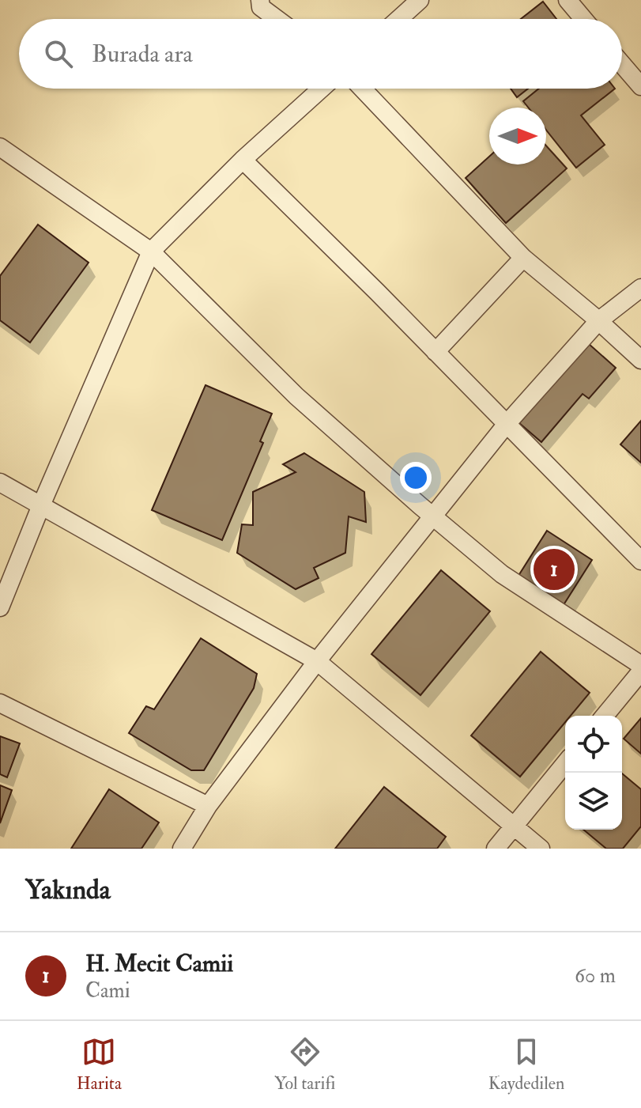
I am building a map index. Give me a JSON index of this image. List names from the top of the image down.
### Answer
{
  "north": "right",
  "page": {
    "search": "Burada ara",
    "pins": "1",
    "heading": "Yakında",
    "list": [
      {
        "mark": "1",
        "name": "H. Mecit Camii",
        "note": "Cami",
        "value": "60 m"
      }
    ],
    "nav": ["Harita", "Yol tarifi", "Kaydedilen"]
  }
}
